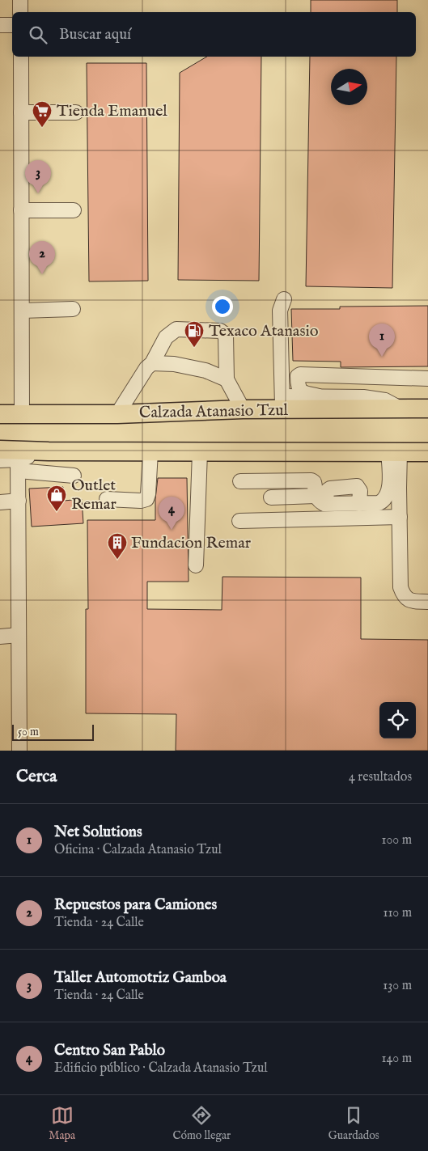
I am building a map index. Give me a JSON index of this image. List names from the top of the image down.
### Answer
{
  "streets": {
    "main road": ["Calzada Atanasio Tzul"]
  },
  "places": {
    "supermarket": ["Tienda Emanuel"],
    "fuel station": ["Texaco Atanasio"],
    "shop": ["Outlet Remar"],
    "building": ["Fundacion Remar"]
  },
  "scale_bar": "50 m",
  "north": "right",
  "page": {
    "search": "Buscar aquí",
    "pins": [
      "3",
      "2",
      "1",
      "4"
    ],
    "scale": "50 m",
    "heading": ["Cerca", "4 resultados"],
    "list": [
      {
        "mark": "1",
        "name": "Net Solutions",
        "note": "Oficina · Calzada Atanasio Tzul",
        "value": "100 m"
      },
      {
        "mark": "2",
        "name": "Repuestos para Camiones",
        "note": "Tienda · 24 Calle",
        "value": "110 m"
      },
      {
        "mark": "3",
        "name": "Taller Automotriz Gamboa",
        "note": "Tienda · 24 Calle",
        "value": "130 m"
      },
      {
        "mark": "4",
        "name": "Centro San Pablo",
        "note": "Edificio público · Calzada Atanasio Tzul",
        "value": "140 m"
      }
    ],
    "nav": ["Mapa", "Cómo llegar", "Guardados"]
  }
}
